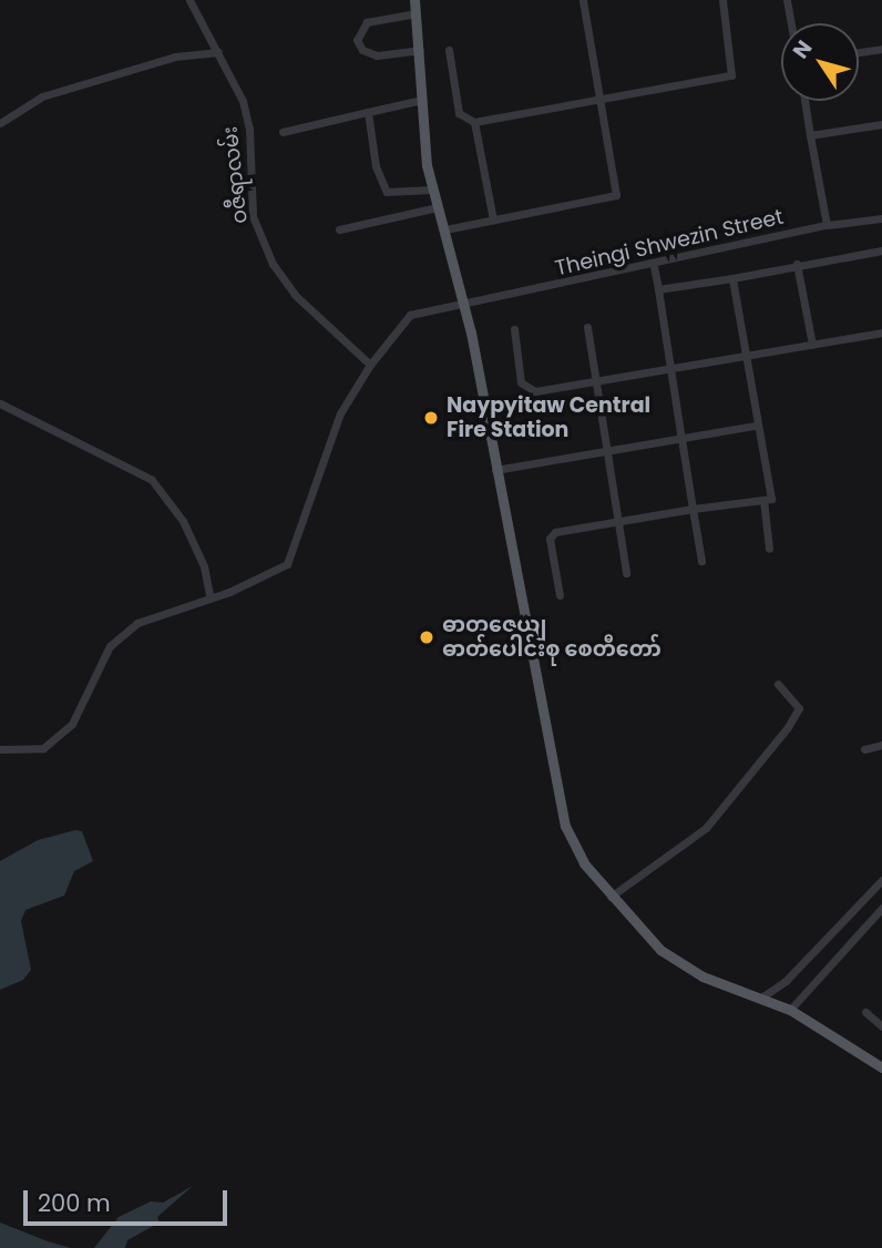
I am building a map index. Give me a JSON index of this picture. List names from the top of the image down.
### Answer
{
  "streets": {
    "street": ["ဝဇီရာလမ်း", "Theingi Shwezin Street"]
  },
  "crossings": [
    ["ဝဇီရာလမ်း", "Theingi Shwezin Street"]
  ],
  "places": ["Naypyitaw Central Fire Station", "ဓာတုဇေယျ ဓာတ်ပေါင်းစု စေတီတော်"],
  "scale_bar": "200 m",
  "north": "top left"
}
